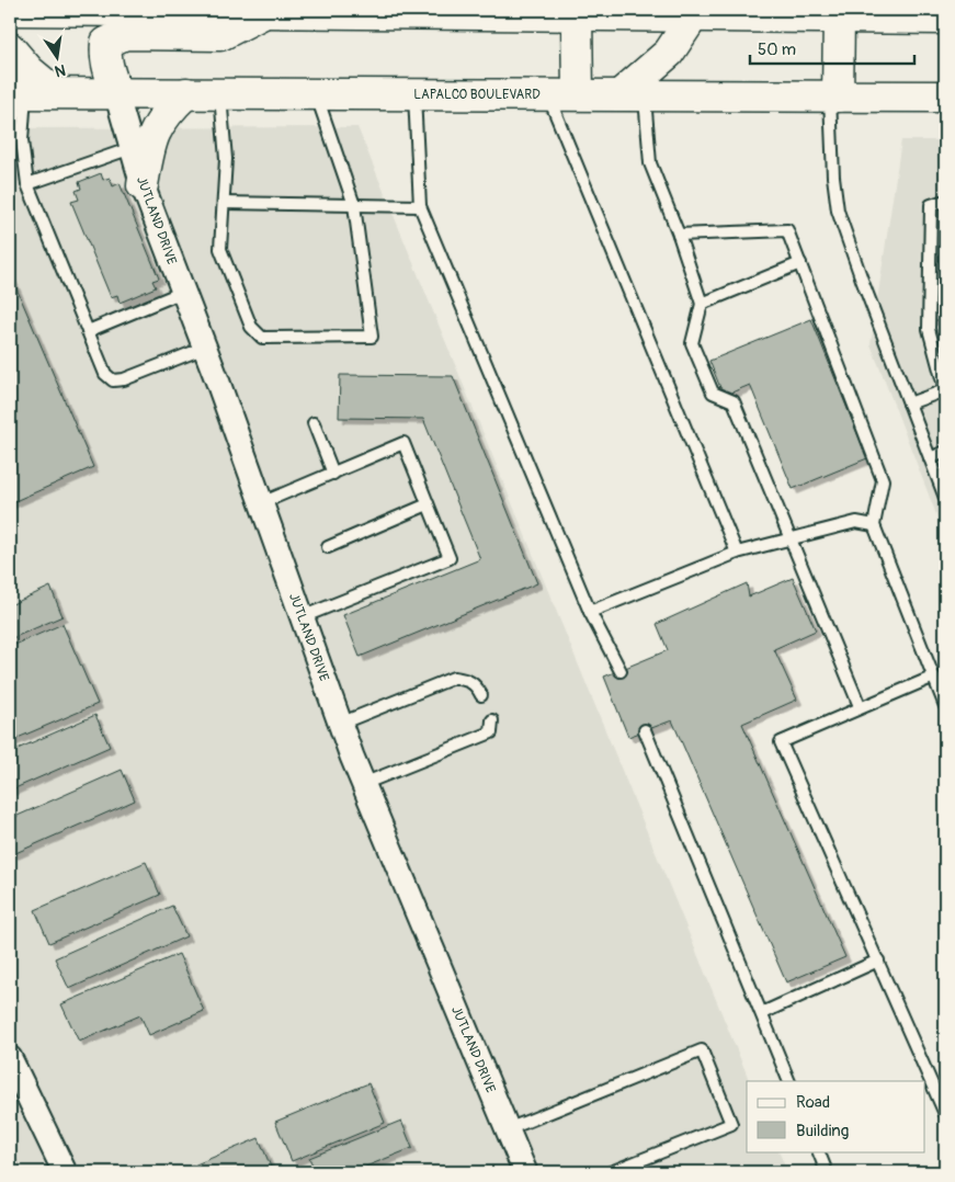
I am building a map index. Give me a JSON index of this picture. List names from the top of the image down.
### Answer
{
  "streets": {
    "main road": ["LAPALCO BOULEVARD"],
    "street": ["JUTLAND DRIVE"]
  },
  "crossings": [
    ["LAPALCO BOULEVARD", "JUTLAND DRIVE"]
  ],
  "legend": ["Road", "Building"],
  "scale_bar": "50 m",
  "north": "bottom"
}
